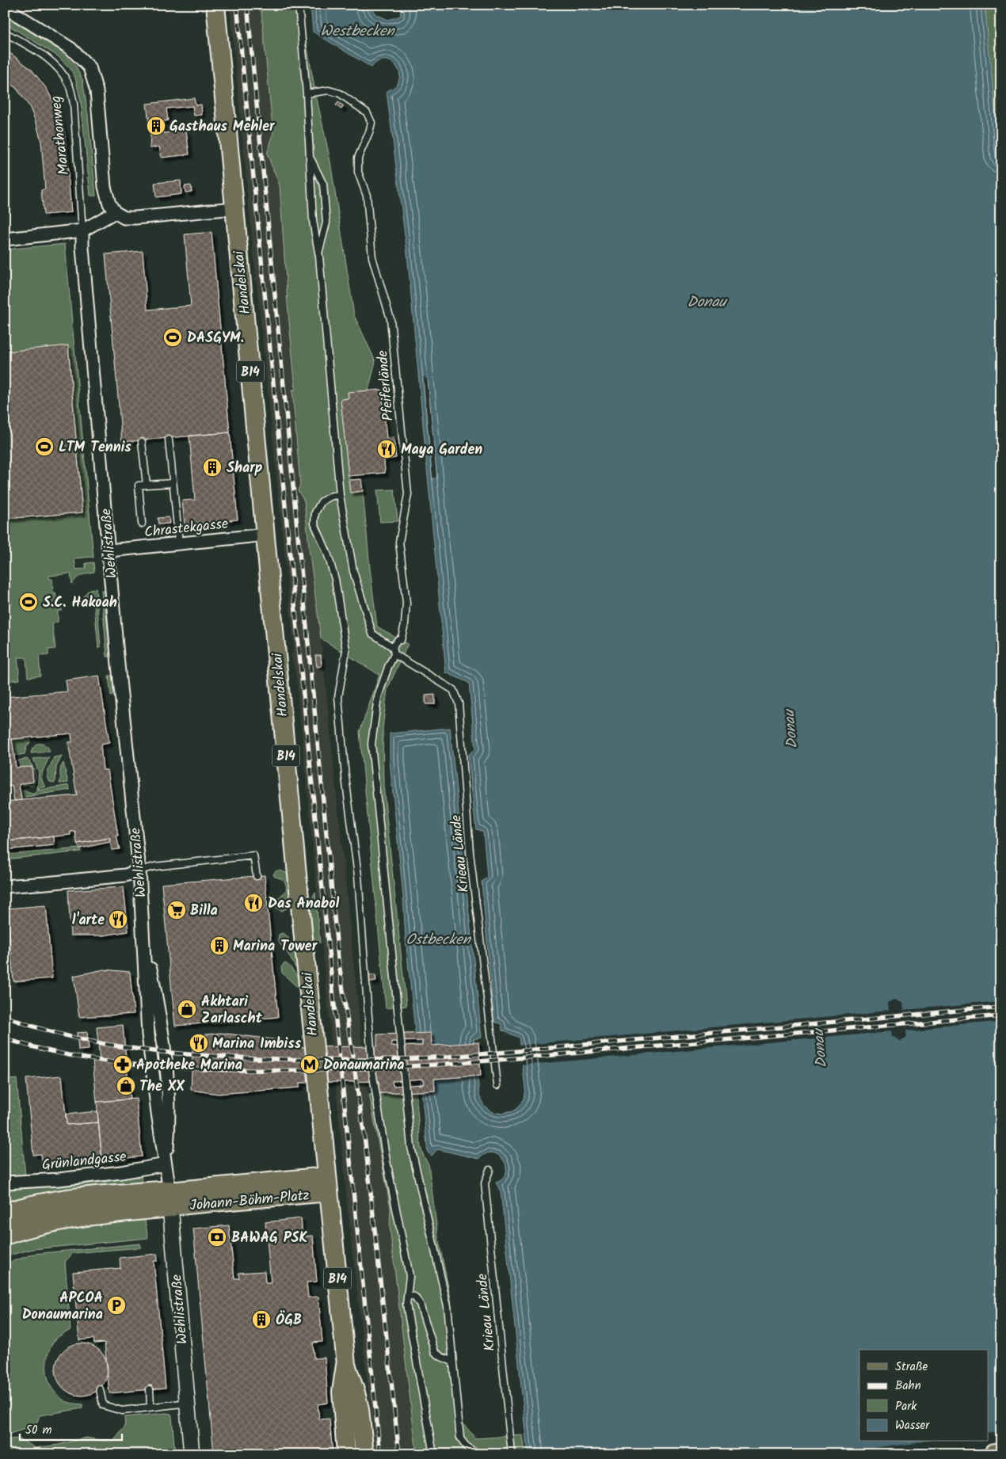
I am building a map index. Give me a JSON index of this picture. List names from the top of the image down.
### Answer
{
  "streets": {
    "main road": ["Handelskai", "B14", "Johann-Böhm-Platz"],
    "street": ["Chrastekgasse", "Wehlistraße", "Grünlandgasse"],
    "lane": ["Marathonweg", "Pfeiferlände", "Krieau Lände"]
  },
  "crossings": [
    ["Marathonweg", "Wehlistraße"],
    ["Handelskai", "Chrastekgasse"],
    ["Handelskai", "Johann-Böhm-Platz"],
    ["Chrastekgasse", "Wehlistraße"],
    ["Wehlistraße", "Grünlandgasse"],
    ["Wehlistraße", "Johann-Böhm-Platz"]
  ],
  "water": ["Westbecken", "Donau", "Ostbecken"],
  "places": {
    "building": [
      "Gasthaus Mehler",
      "Sharp",
      "Marina Tower",
      "ÖGB"
    ],
    "sports": ["DASGYM.", "LTM Tennis", "S.C. Hakoah"],
    "restaurant": [
      "Maya Garden",
      "Das Anabol",
      "l'arte",
      "Marina Imbiss"
    ],
    "supermarket": ["Billa"],
    "shop": ["Akhtari Zarlascht", "The XX"],
    "pharmacy": ["Apotheke Marina"],
    "metro station": ["Donaumarina"],
    "bank": ["BAWAG PSK"],
    "parking": ["APCOA Donaumarina"]
  },
  "legend": [
    "Straße",
    "Bahn",
    "Park",
    "Wasser"
  ],
  "scale_bar": "50 m"
}
